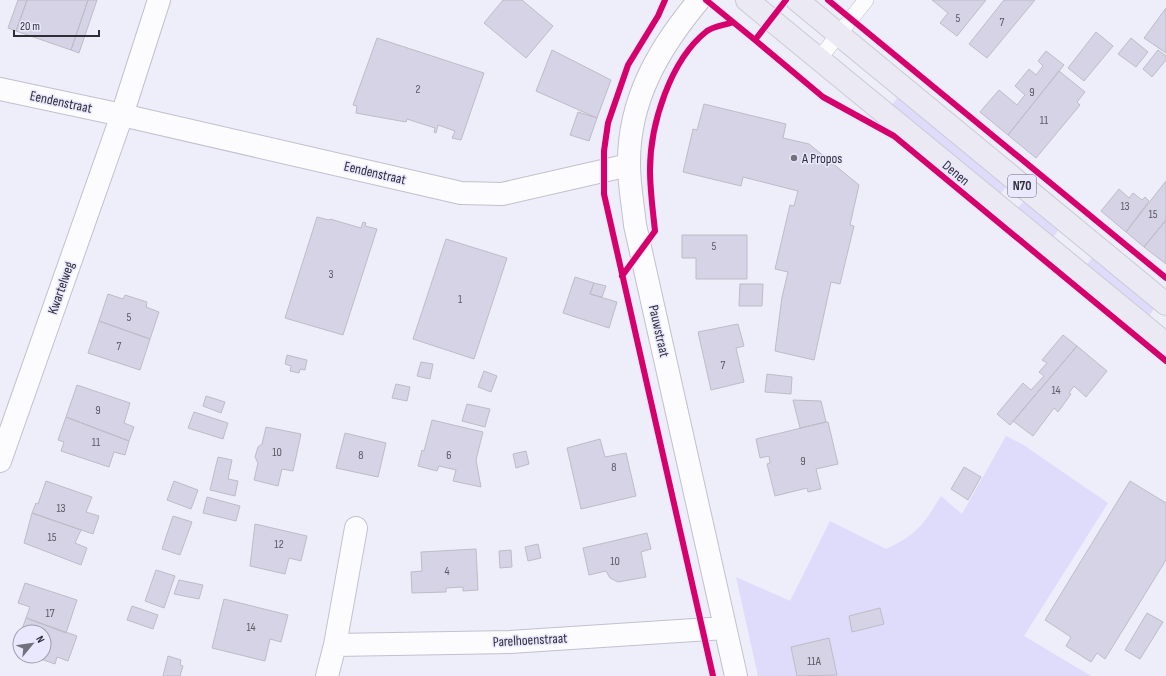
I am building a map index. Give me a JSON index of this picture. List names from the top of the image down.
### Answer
{
  "streets": {
    "main road": ["Denen", "N70"],
    "street": [
      "Eendenstraat",
      "Kwartelweg",
      "Pauwstraat",
      "Parelhoenstraat"
    ]
  },
  "crossings": [
    ["Eendenstraat", "Kwartelweg"],
    ["Eendenstraat", "Pauwstraat"],
    ["Pauwstraat", "Parelhoenstraat"]
  ],
  "places": ["A Propos"],
  "house_numbers": [
    "5",
    "7",
    "2",
    "9",
    "11",
    "13",
    "15",
    "5",
    "3",
    "1",
    "5",
    "7",
    "7",
    "14",
    "9",
    "11",
    "10",
    "8",
    "6",
    "9",
    "8",
    "13",
    "15",
    "12",
    "10",
    "4",
    "17",
    "14",
    "11A"
  ],
  "scale_bar": "20 m",
  "north": "top right"
}
